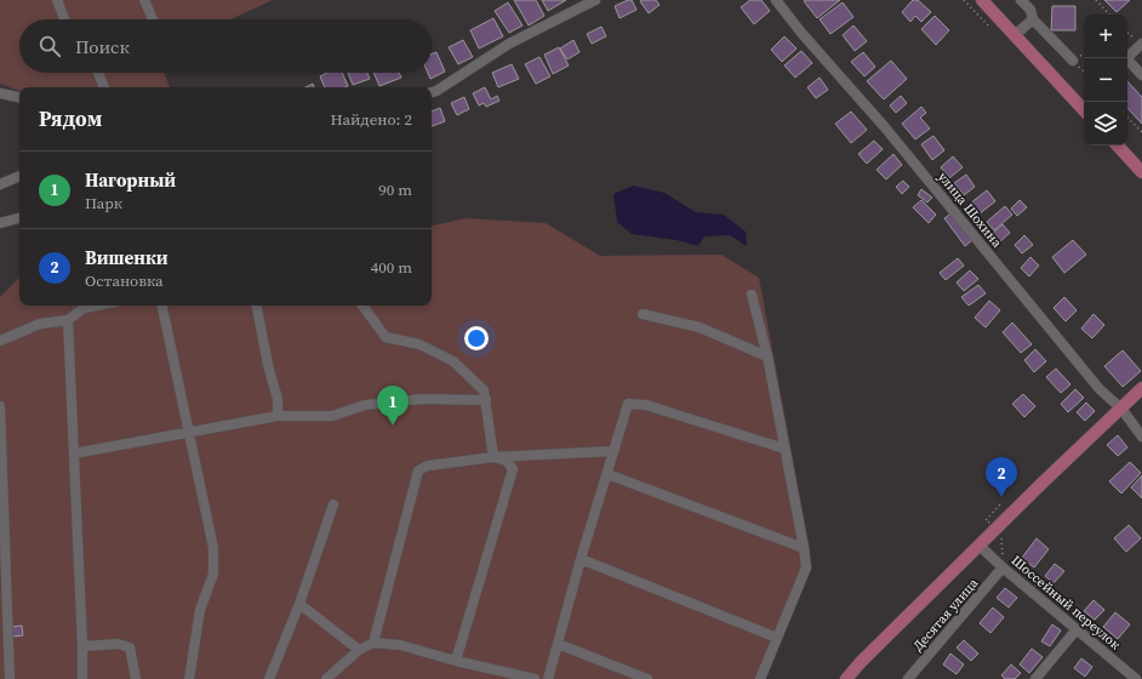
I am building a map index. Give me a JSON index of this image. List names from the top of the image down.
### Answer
{
  "streets": {
    "street": ["улица Шохина", "Шоссейный переулок", "Десятая улица"]
  },
  "crossings": [
    ["Шоссейный переулок", "Десятая улица"]
  ],
  "page": {
    "map_buttons": ["+", "−"],
    "search": "Поиск",
    "heading": ["Рядом", "Найдено: 2"],
    "list": [
      {
        "mark": "1",
        "name": "Нагорный",
        "note": "Парк",
        "value": "90 m"
      },
      {
        "mark": "2",
        "name": "Вишенки",
        "note": "Остановка",
        "value": "400 m"
      }
    ],
    "pins": ["1", "2"]
  }
}
